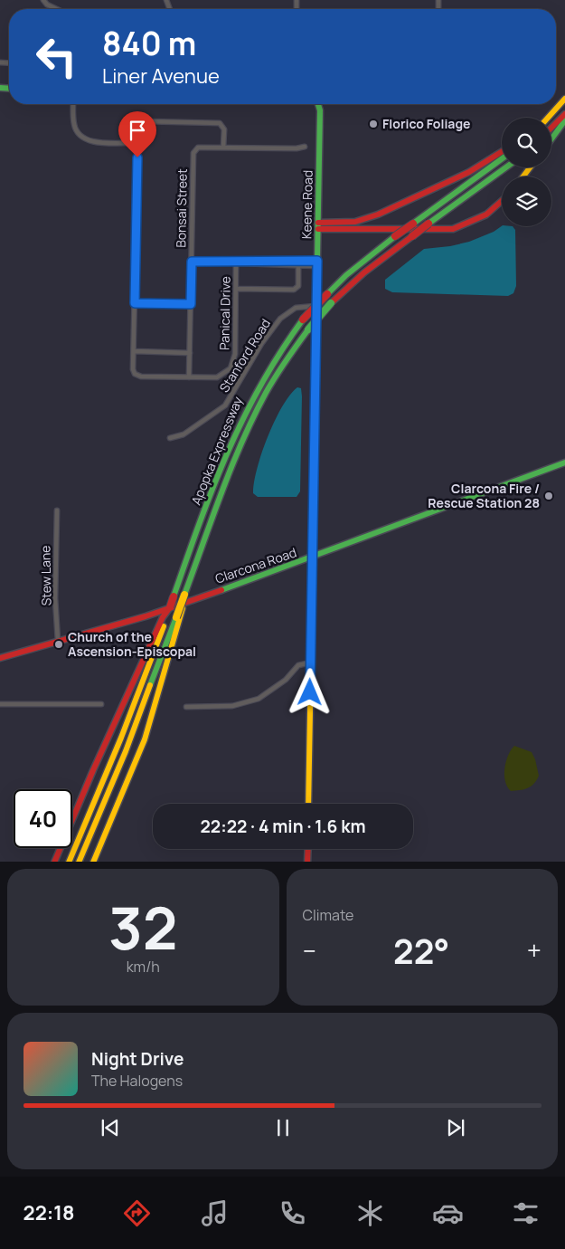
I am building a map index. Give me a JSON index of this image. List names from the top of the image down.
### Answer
{
  "streets": {
    "main road": ["Keene Road", "Apopka Expressway", "Clarcona Road"],
    "street": [
      "Bonsai Street",
      "Panical Drive",
      "Stanford Road",
      "Stew Lane"
    ]
  },
  "crossings": [
    ["Keene Road", "Stanford Road"],
    ["Keene Road", "Clarcona Road"],
    ["Bonsai Street", "Panical Drive"],
    ["Clarcona Road", "Stew Lane"]
  ],
  "places": ["Florico Foliage", "Clarcona Fire / Rescue Station 28", "Church of the Ascension-Episcopal"],
  "page": {
    "turn": ["840 m", "Liner Avenue"],
    "limit": "40",
    "trip": "22:22 · 4 min · 1.6 km",
    "tile": [
      ["32", "km/h"],
      "Climate"
    ],
    "heat": ["−", "22°", "+"],
    "song": ["Night Drive", "The Halogens"],
    "tabs": "22:18"
  }
}
